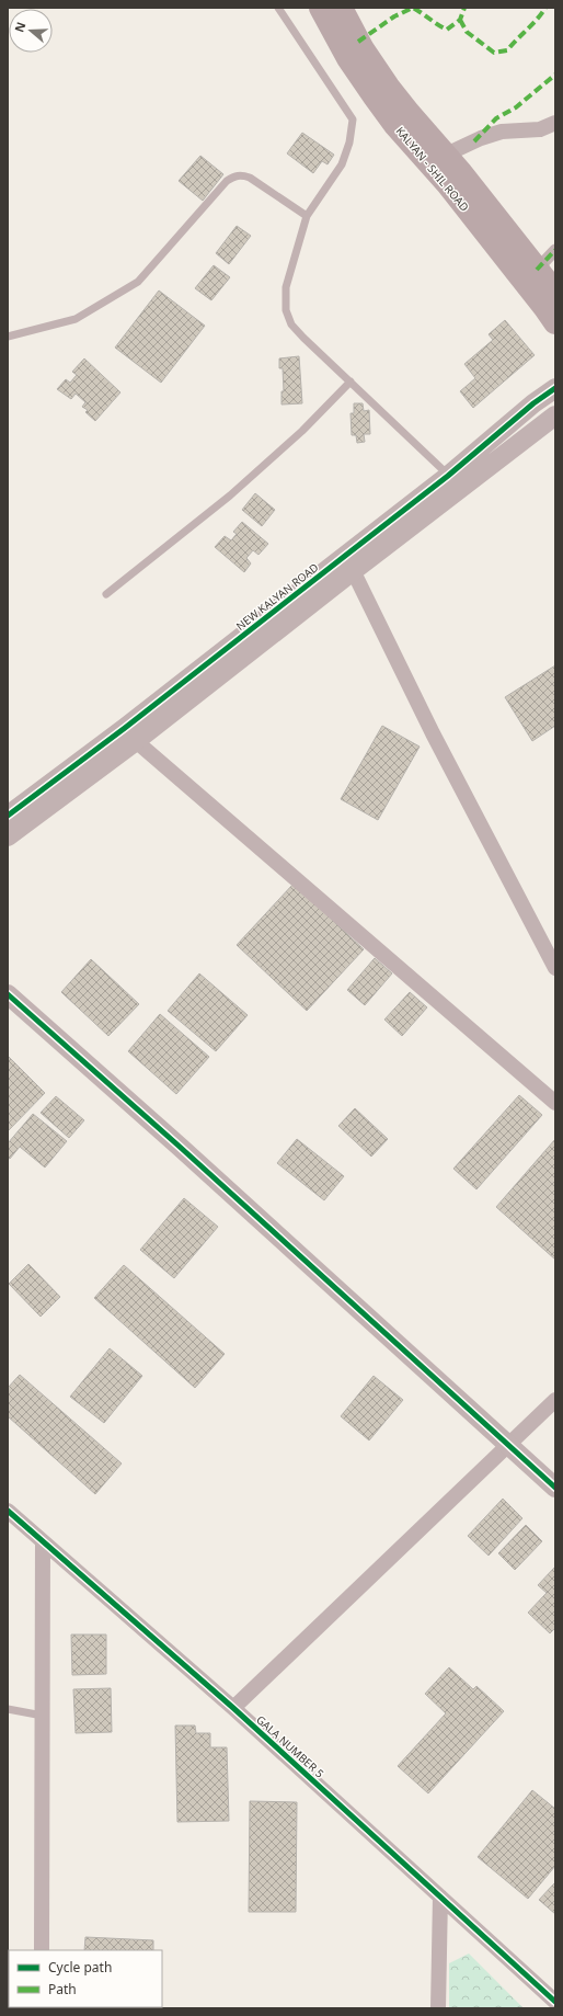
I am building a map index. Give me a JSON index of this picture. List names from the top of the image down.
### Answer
{
  "streets": {
    "main road": ["KALYAN - SHIL ROAD"],
    "street": ["NEW KALYAN ROAD", "GALA NUMBER 5"]
  },
  "legend": ["Cycle path", "Path"],
  "north": "left"
}
